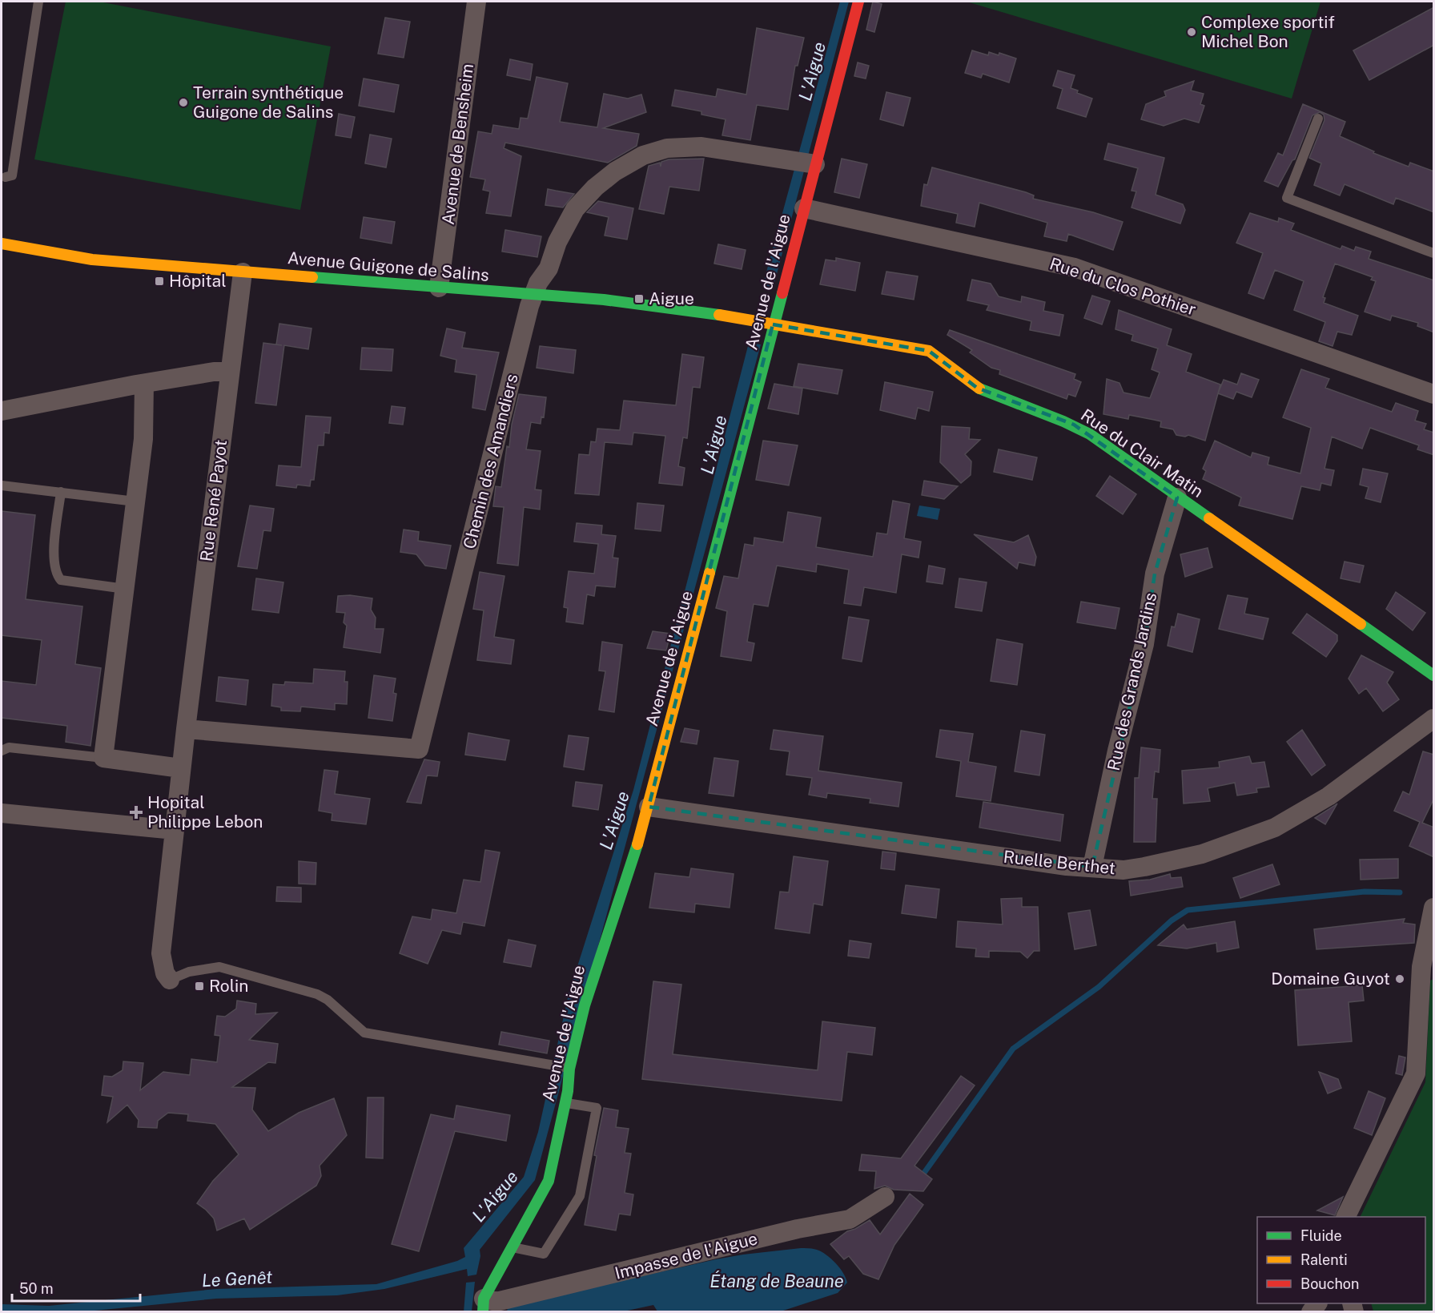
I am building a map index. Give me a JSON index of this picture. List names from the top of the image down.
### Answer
{
  "streets": {
    "street": [
      "Avenue de Bensheim",
      "Avenue Guigone de Salins",
      "Avenue de l'Aigue",
      "Rue du Clos Pothier",
      "Rue du Clair Matin",
      "Chemin des Amandiers",
      "Rue René Payot",
      "Rue des Grands Jardins",
      "Ruelle Berthet",
      "Impasse de l'Aigue"
    ]
  },
  "crossings": [
    ["Avenue de Bensheim", "Avenue Guigone de Salins"],
    ["Avenue Guigone de Salins", "Avenue de l'Aigue"],
    ["Avenue Guigone de Salins", "Rue du Clair Matin"],
    ["Avenue Guigone de Salins", "Chemin des Amandiers"],
    ["Avenue Guigone de Salins", "Rue René Payot"],
    ["Avenue de l'Aigue", "Rue du Clos Pothier"],
    ["Avenue de l'Aigue", "Rue du Clair Matin"],
    ["Avenue de l'Aigue", "Chemin des Amandiers"],
    ["Avenue de l'Aigue", "Ruelle Berthet"],
    ["Avenue de l'Aigue", "Impasse de l'Aigue"],
    ["Rue du Clair Matin", "Rue des Grands Jardins"],
    ["Chemin des Amandiers", "Rue René Payot"],
    ["Rue des Grands Jardins", "Ruelle Berthet"]
  ],
  "water": ["L'Aigue", "Le Genêt", "Étang de Beaune"],
  "places": {
    "other": ["Complexe sportif Michel Bon", "Terrain synthétique Guigone de Salins", "Domaine Guyot"],
    "transit": ["Hôpital", "Aigue", "Rolin"],
    "health": ["Hopital Philippe Lebon"]
  },
  "legend": ["Fluide", "Ralenti", "Bouchon"],
  "scale_bar": "50 m"
}
